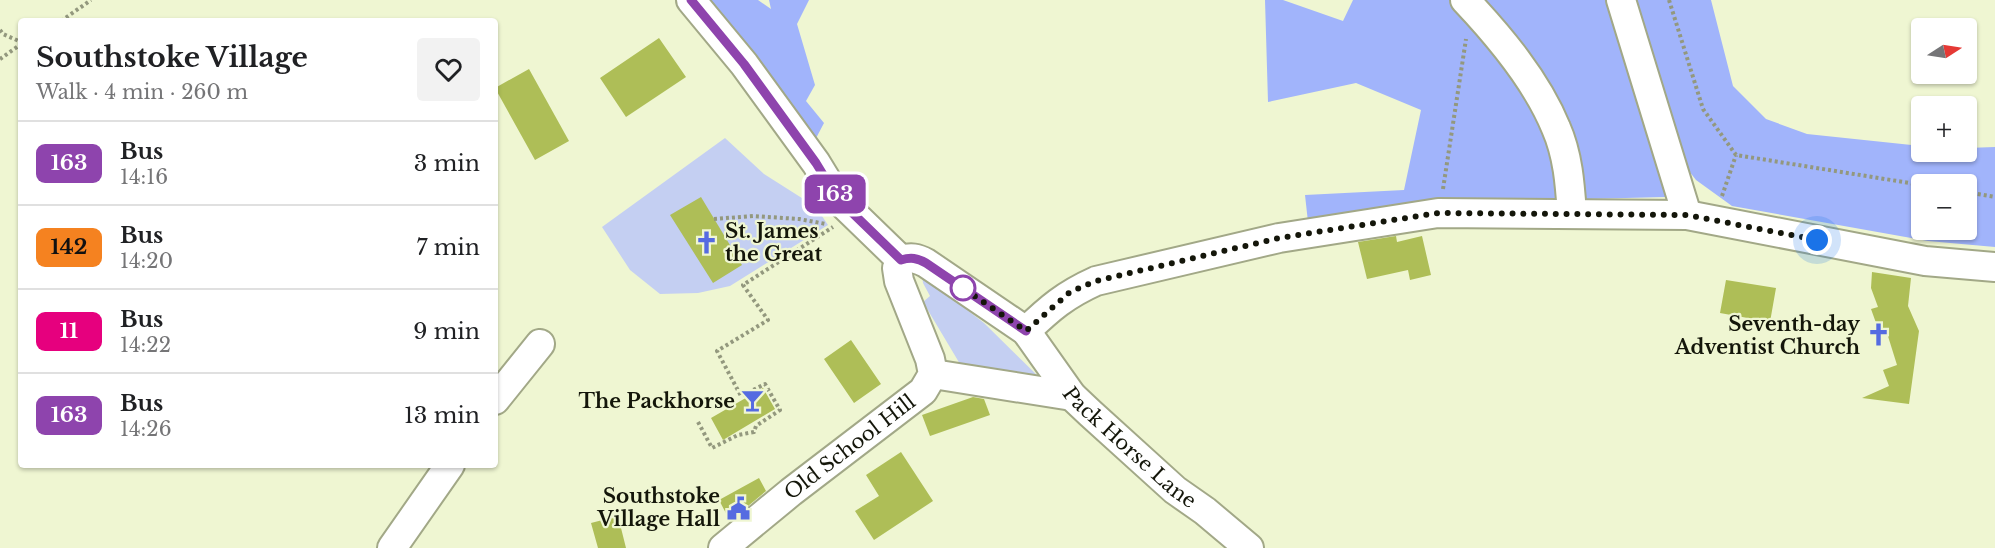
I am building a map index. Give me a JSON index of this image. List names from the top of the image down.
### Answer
{
  "streets": {
    "street": ["Pack Horse Lane", "Old School Hill"]
  },
  "places": {
    "church": ["St. James the Great", "Seventh-day Adventist Church"],
    "bar": ["The Packhorse"],
    "public building": ["Southstoke Village Hall"]
  },
  "lines": ["bus line 163"],
  "north": "right",
  "page": {
    "on_map": "163",
    "map_buttons": ["+", "−"],
    "heading": ["Southstoke Village", "Walk · 4 min · 260 m"],
    "list": [
      {
        "mark": "163",
        "name": "Bus",
        "note": "14:16",
        "value": "3 min"
      },
      {
        "mark": "142",
        "name": "Bus",
        "note": "14:20",
        "value": "7 min"
      },
      {
        "mark": "11",
        "name": "Bus",
        "note": "14:22",
        "value": "9 min"
      },
      {
        "mark": "163",
        "name": "Bus",
        "note": "14:26",
        "value": "13 min"
      }
    ]
  }
}
